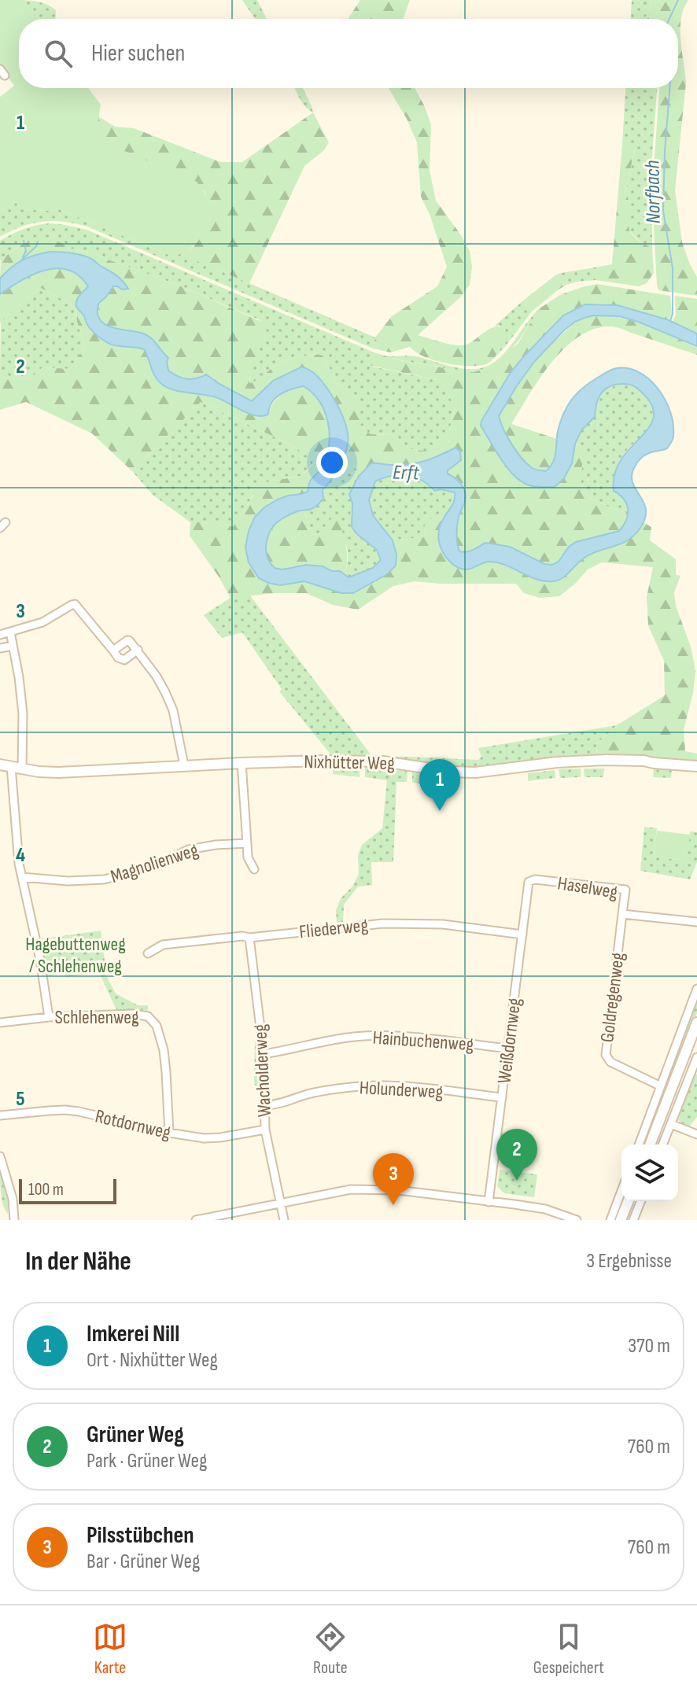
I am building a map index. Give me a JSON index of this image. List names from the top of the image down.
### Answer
{
  "streets": {
    "main road": ["Nixhütter Weg"],
    "street": [
      "Magnolienweg",
      "Haselweg",
      "Fliederweg",
      "Goldregenweg",
      "Schlehenweg",
      "Hainbuchenweg",
      "Weißdornweg",
      "Wacholderweg",
      "Holunderweg",
      "Rotdornweg"
    ]
  },
  "crossings": [
    ["Haselweg", "Goldregenweg"],
    ["Haselweg", "Weißdornweg"],
    ["Fliederweg", "Weißdornweg"],
    ["Fliederweg", "Wacholderweg"],
    ["Schlehenweg", "Rotdornweg"],
    ["Hainbuchenweg", "Weißdornweg"],
    ["Hainbuchenweg", "Wacholderweg"],
    ["Weißdornweg", "Holunderweg"],
    ["Wacholderweg", "Holunderweg"],
    ["Wacholderweg", "Rotdornweg"]
  ],
  "water": ["Norfbach", "Erft"],
  "parks": ["Hagebuttenweg / Schlehenweg"],
  "scale_bar": "100 m",
  "page": {
    "search": "Hier suchen",
    "pins": ["1", "2", "3"],
    "scale": "100 m",
    "heading": ["In der Nähe", "3 Ergebnisse"],
    "list": [
      {
        "mark": "1",
        "name": "Imkerei Nill",
        "note": "Ort · Nixhütter Weg",
        "value": "370 m"
      },
      {
        "mark": "2",
        "name": "Grüner Weg",
        "note": "Park · Grüner Weg",
        "value": "760 m"
      },
      {
        "mark": "3",
        "name": "Pilsstübchen",
        "note": "Bar · Grüner Weg",
        "value": "760 m"
      }
    ],
    "nav": ["Karte", "Route", "Gespeichert"]
  },
  "grid": {
    "rows": [
      "1",
      "2",
      "3",
      "4",
      "5"
    ]
  }
}
